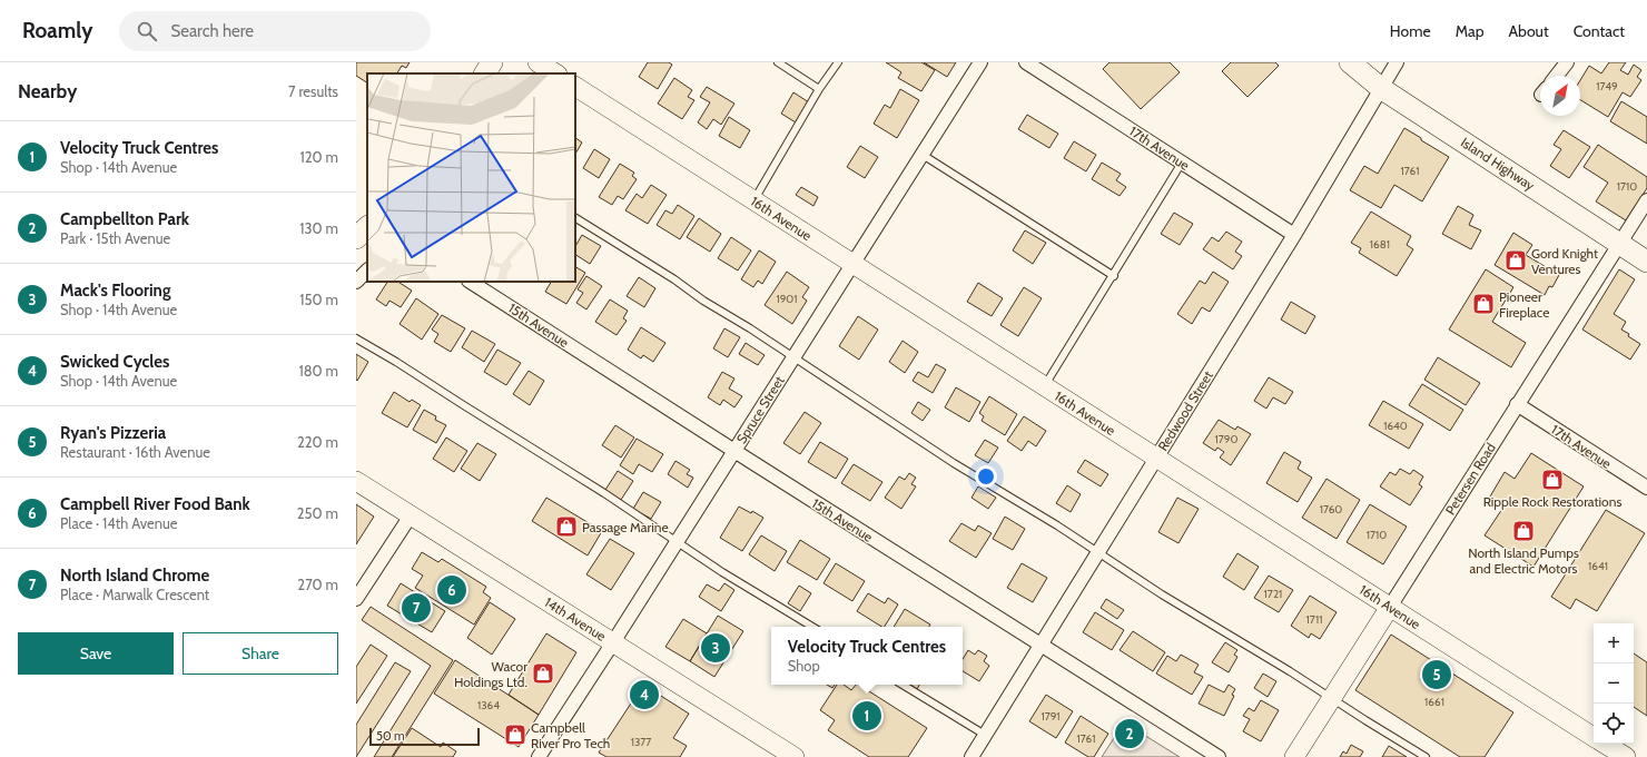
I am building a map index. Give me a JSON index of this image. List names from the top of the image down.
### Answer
{
  "streets": {
    "main road": ["Island Highway"],
    "street": [
      "17th Avenue",
      "16th Avenue",
      "15th Avenue",
      "Spruce Street",
      "Redwood Street",
      "Petersen Road",
      "14th Avenue"
    ]
  },
  "crossings": [
    ["17th Avenue", "Redwood Street"],
    ["17th Avenue", "Petersen Road"],
    ["Island Highway", "Redwood Street"],
    ["Island Highway", "Petersen Road"],
    ["16th Avenue", "Spruce Street"],
    ["16th Avenue", "Redwood Street"],
    ["16th Avenue", "Petersen Road"],
    ["15th Avenue", "Spruce Street"],
    ["15th Avenue", "Redwood Street"],
    ["Spruce Street", "14th Avenue"]
  ],
  "places": {
    "shop": [
      "Gord Knight Ventures",
      "Pioneer Fireplace",
      "Ripple Rock Restorations",
      "Passage Marine",
      "North Island Pumps and Electric Motors",
      "Wacor Holdings Ltd.",
      "Campbell River Pro Tech"
    ]
  },
  "house_numbers": [
    "1749",
    "1761",
    "1710",
    "1681",
    "1901",
    "1640",
    "1790",
    "1760",
    "1710",
    "1641",
    "1721",
    "1711",
    "1661",
    "1364",
    "1791",
    "1761",
    "1377"
  ],
  "scale_bar": "50 m",
  "north": "top right",
  "page": {
    "header": "Roamly",
    "search": "Search here",
    "nav": [
      "Home",
      "Map",
      "About",
      "Contact"
    ],
    "heading": ["Nearby", "7 results"],
    "list": [
      {
        "mark": "1",
        "name": "Velocity Truck Centres",
        "note": "Shop · 14th Avenue",
        "value": "120 m"
      },
      {
        "mark": "2",
        "name": "Campbellton Park",
        "note": "Park · 15th Avenue",
        "value": "130 m"
      },
      {
        "mark": "3",
        "name": "Mack's Flooring",
        "note": "Shop · 14th Avenue",
        "value": "150 m"
      },
      {
        "mark": "4",
        "name": "Swicked Cycles",
        "note": "Shop · 14th Avenue",
        "value": "180 m"
      },
      {
        "mark": "5",
        "name": "Ryan's Pizzeria",
        "note": "Restaurant · 16th Avenue",
        "value": "220 m"
      },
      {
        "mark": "6",
        "name": "Campbell River Food Bank",
        "note": "Place · 14th Avenue",
        "value": "250 m"
      },
      {
        "mark": "7",
        "name": "North Island Chrome",
        "note": "Place · Marwalk Crescent",
        "value": "270 m"
      }
    ],
    "pins": [
      "6",
      "7",
      "3",
      "5",
      "4",
      "1",
      "2"
    ],
    "buttons": ["Save", "Share"],
    "map_buttons": ["+", "−"],
    "popup": ["Velocity Truck Centres", "Shop"],
    "scale": "50 m"
  }
}
